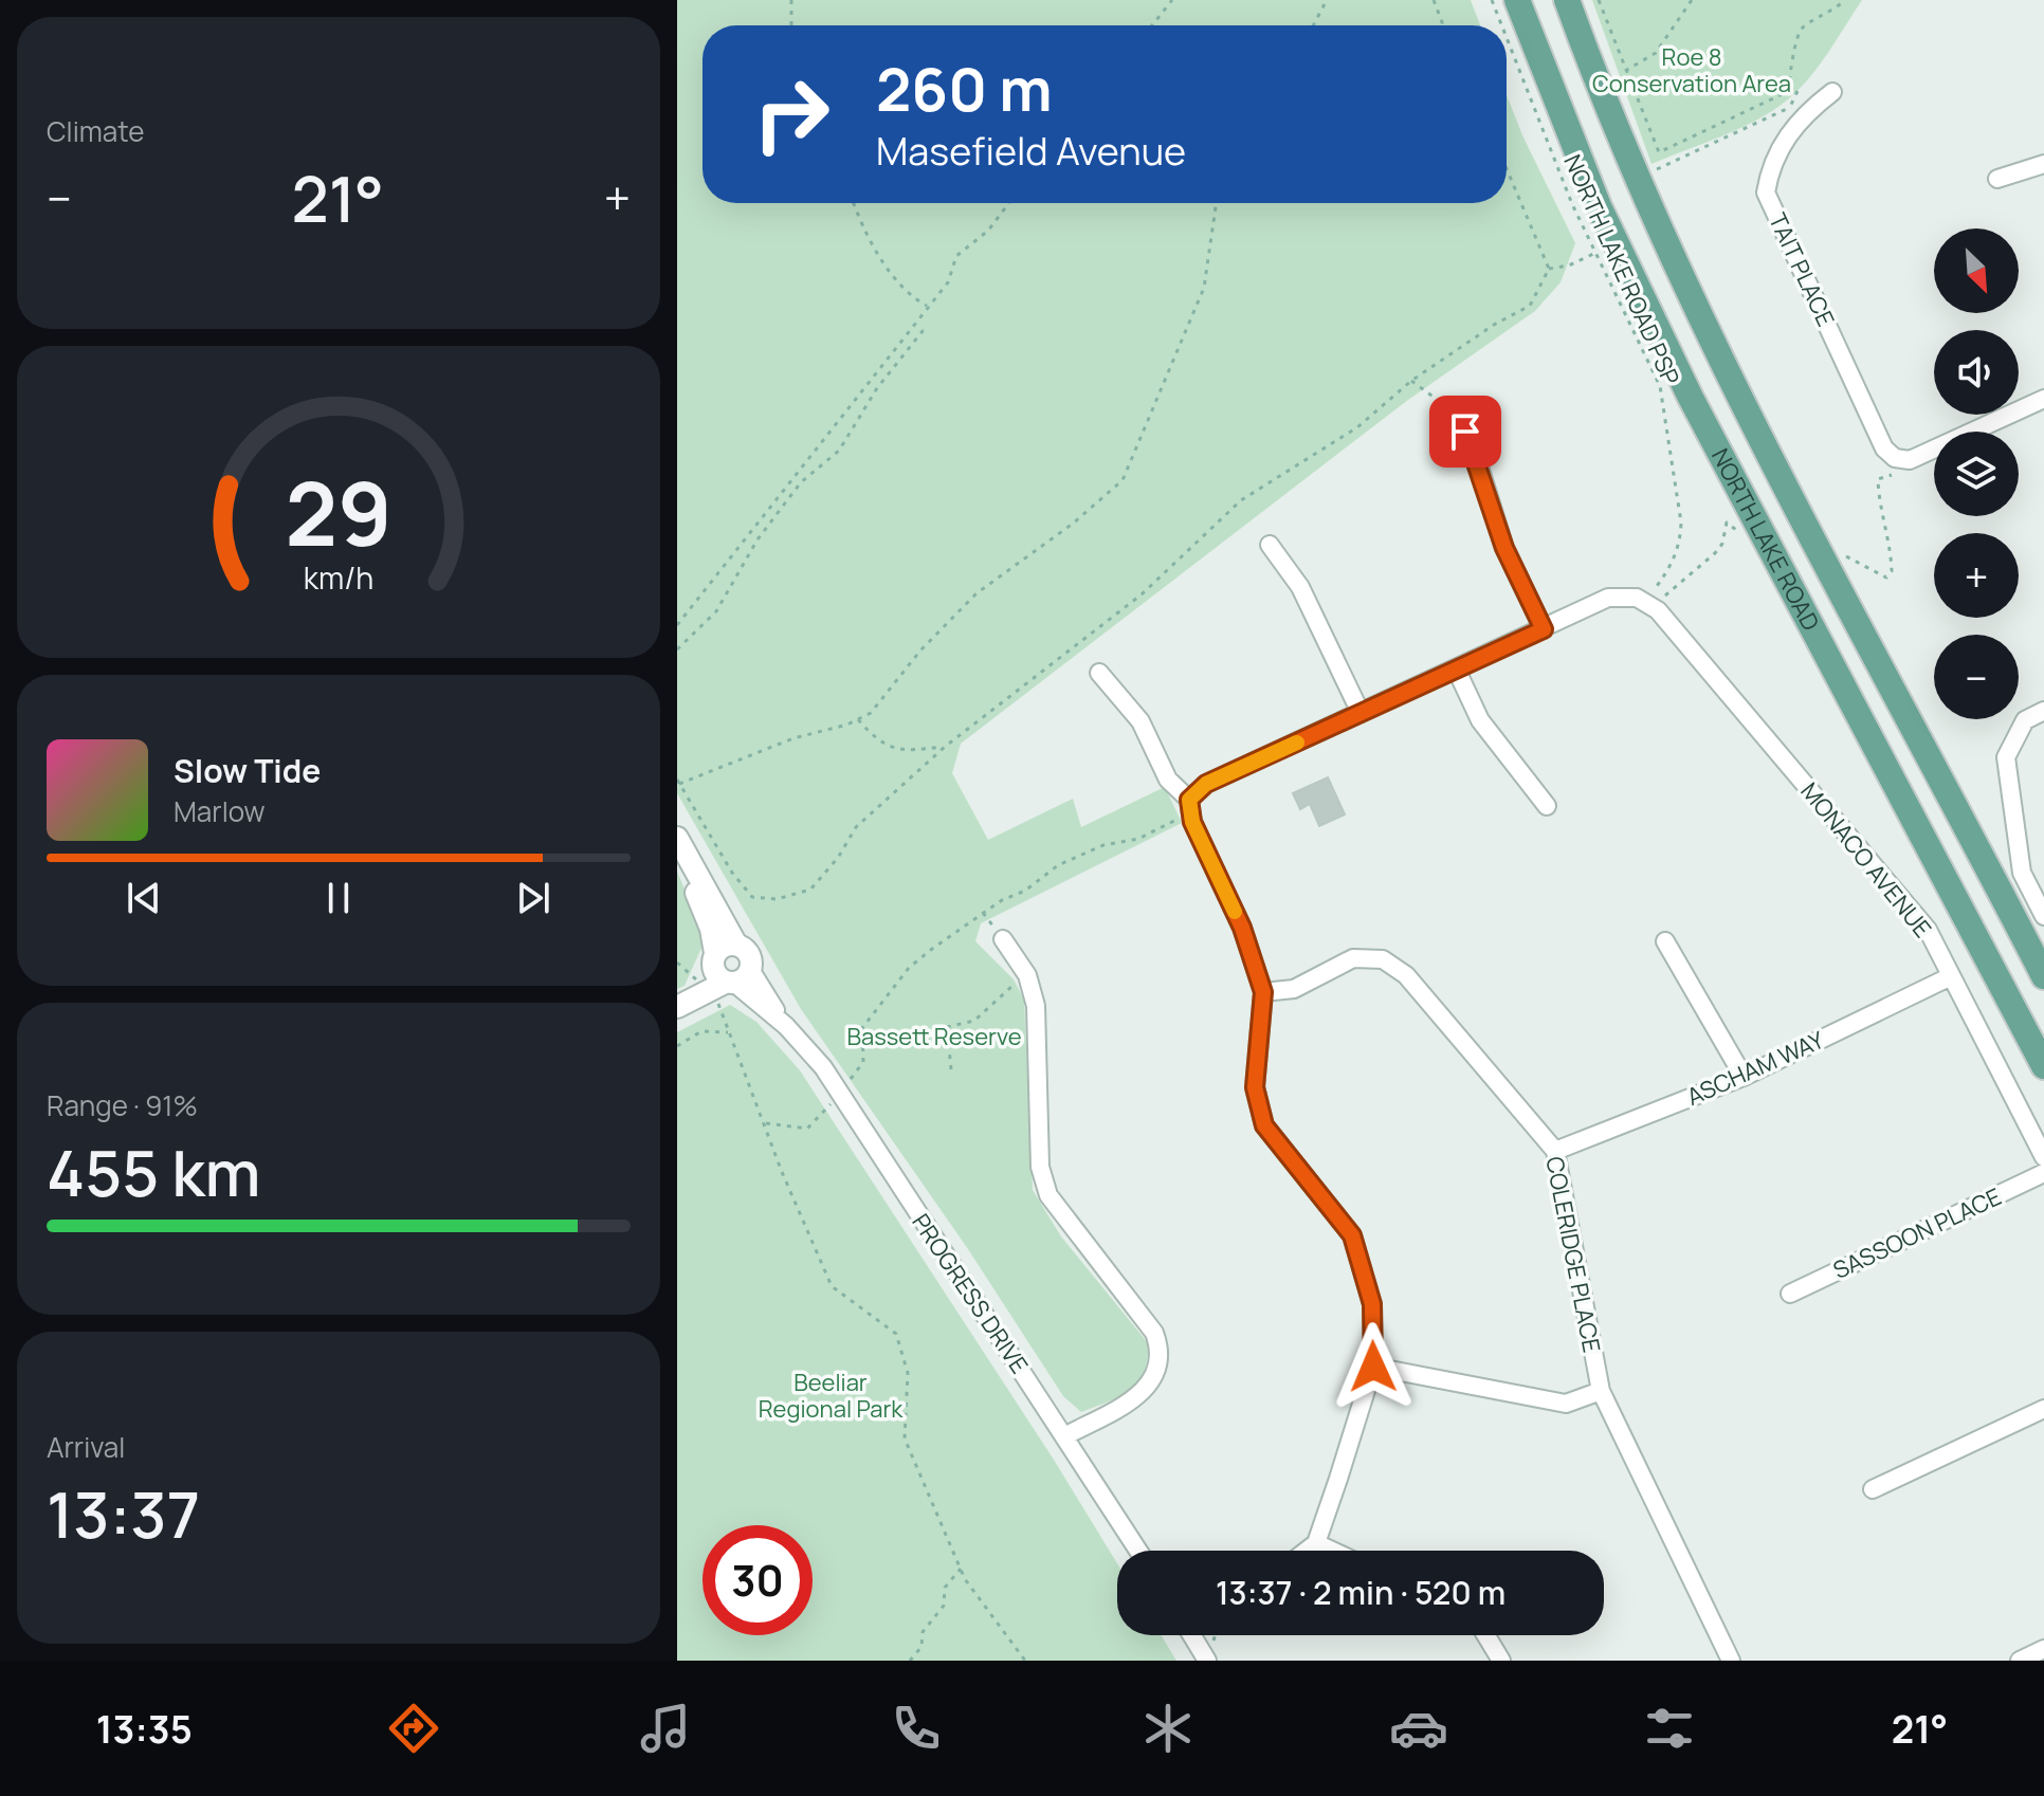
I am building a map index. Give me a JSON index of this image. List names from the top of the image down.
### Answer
{
  "streets": {
    "main road": ["NORTH LAKE ROAD"],
    "street": [
      "TAIT PLACE",
      "MONACO AVENUE",
      "ASCHAM WAY",
      "SASSOON PLACE",
      "COLERIDGE PLACE",
      "PROGRESS DRIVE"
    ],
    "path": ["NORTH LAKE ROAD PSP"]
  },
  "crossings": [
    ["NORTH LAKE ROAD PSP", "MONACO AVENUE"],
    ["MONACO AVENUE", "ASCHAM WAY"],
    ["ASCHAM WAY", "COLERIDGE PLACE"]
  ],
  "parks": ["Roe 8 Conservation Area", "Bassett Reserve", "Beeliar Regional Park"],
  "north": "bottom right",
  "page": {
    "tile": [
      "Climate",
      ["Range · 91%", "455 km"],
      ["Arrival", "13:37"]
    ],
    "turn": ["260 m", "Masefield Avenue"],
    "heat": ["−", "21°", "+"],
    "map_buttons": ["+", "−"],
    "song": ["Slow Tide", "Marlow"],
    "limit": "30",
    "trip": "13:37 · 2 min · 520 m",
    "tabs": ["13:35", "21°"],
    "gauge": ["29", "km/h"]
  }
}
